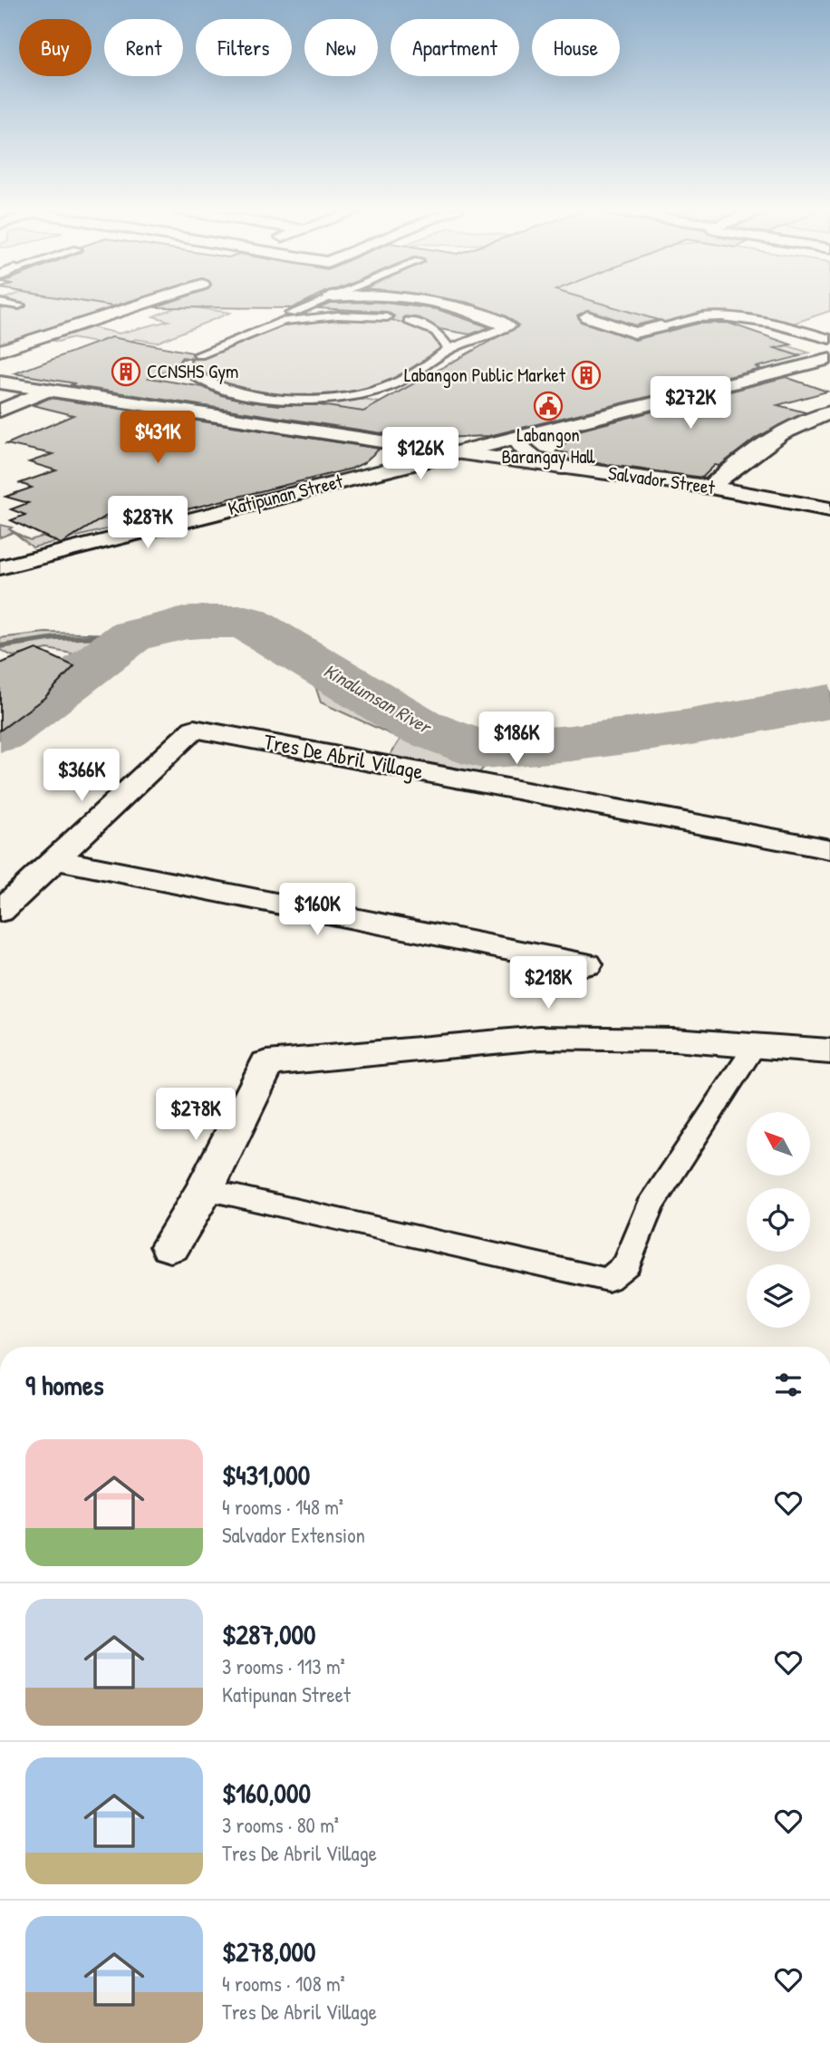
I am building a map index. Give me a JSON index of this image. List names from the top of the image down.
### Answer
{
  "streets": {
    "street": ["Salvador Street", "Katipunan Street", "Tres De Abril Village"]
  },
  "crossings": [
    ["Salvador Street", "Katipunan Street"]
  ],
  "water": ["Kinalumsan River"],
  "places": {
    "building": ["CCNSHS Gym", "Labangon Public Market"],
    "public building": ["Labangon Barangay Hall"]
  },
  "north": "top left",
  "page": {
    "chip": [
      "Buy",
      "Rent",
      "Filters",
      "New",
      "Apartment",
      "House"
    ],
    "price": [
      "$272K",
      "$431K",
      "$126K",
      "$287K",
      "$186K",
      "$366K",
      "$160K",
      "$218K",
      "$278K"
    ],
    "heading": "9 homes",
    "list": [
      {
        "name": "$431,000",
        "note": "4 rooms · 148 m² · Salvador Extension"
      },
      {
        "name": "$287,000",
        "note": "3 rooms · 113 m² · Katipunan Street"
      },
      {
        "name": "$160,000",
        "note": "3 rooms · 80 m² · Tres De Abril Village"
      },
      {
        "name": "$278,000",
        "note": "4 rooms · 108 m² · Tres De Abril Village"
      }
    ]
  }
}
